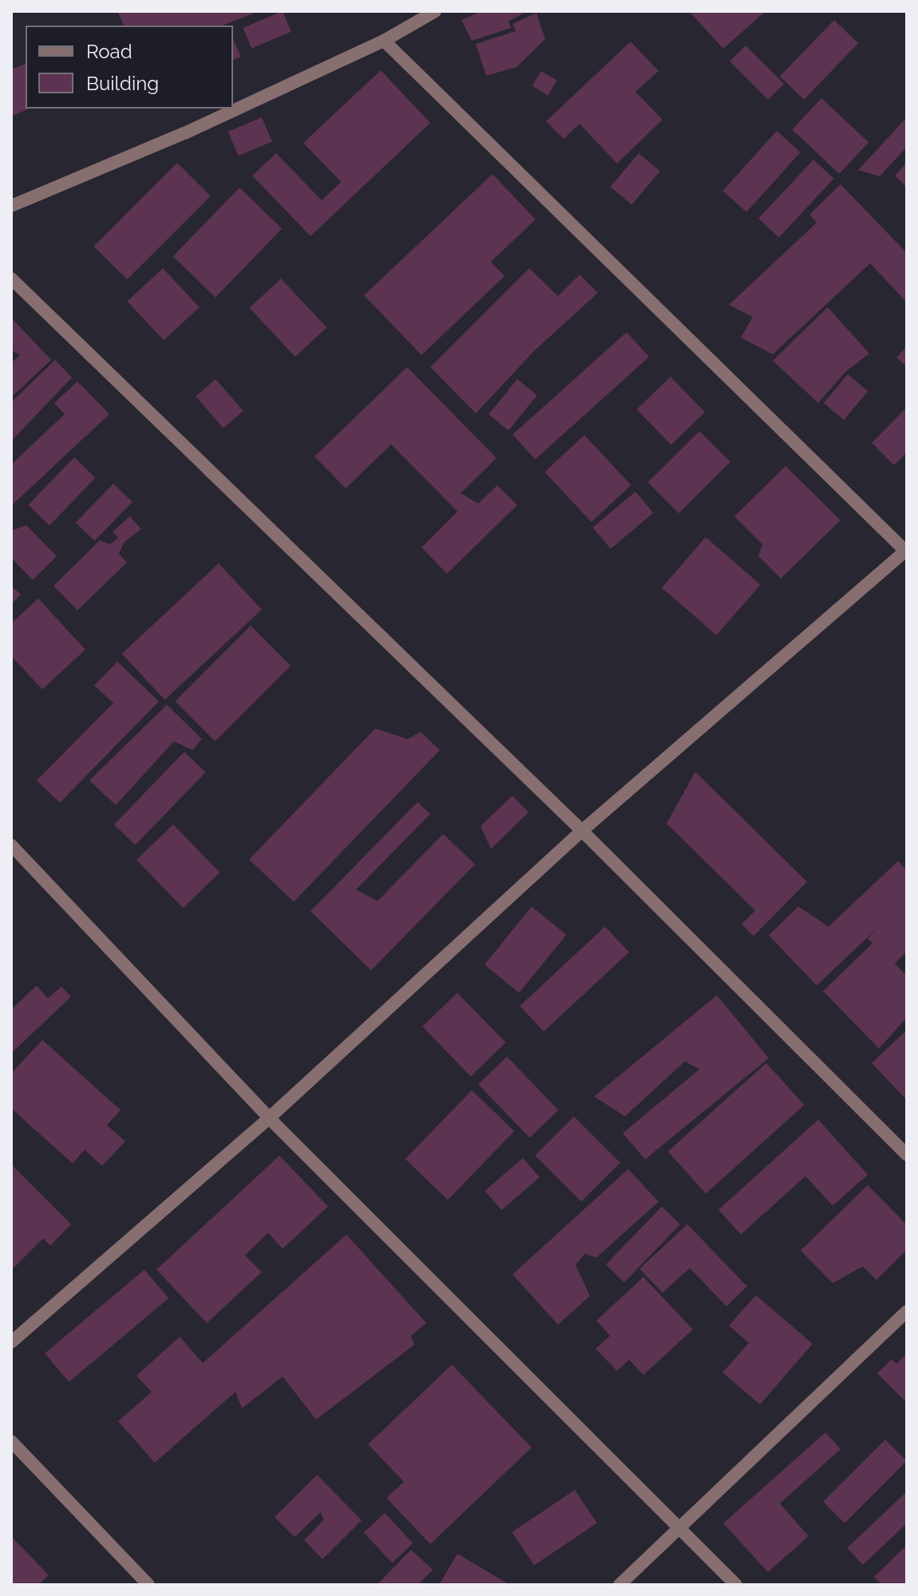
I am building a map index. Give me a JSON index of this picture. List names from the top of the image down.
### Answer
{
  "legend": ["Road", "Building"]
}
